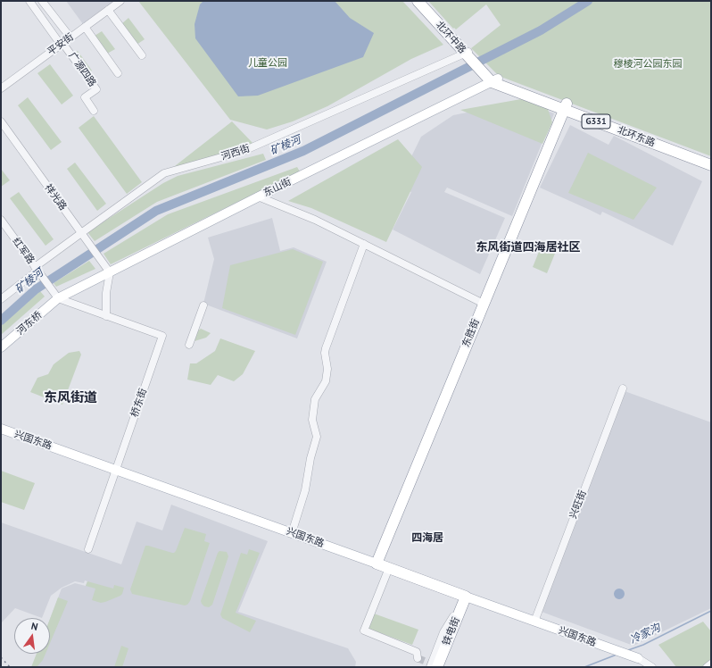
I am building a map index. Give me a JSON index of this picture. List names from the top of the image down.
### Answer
{
  "streets": {
    "highway": [
      "北环中路",
      "G331",
      "北环东路",
      "东胜街",
      "兴国东路",
      "铁电街"
    ],
    "main road": ["东山街", "河东桥"],
    "street": [
      "平安街",
      "广源四路",
      "河西街",
      "祥光路",
      "红军路",
      "桥东街",
      "兴旺街"
    ]
  },
  "crossings": [
    ["北环中路", "北环东路"],
    ["北环中路", "河西街"],
    ["北环中路", "东山街"],
    ["平安街", "广源四路"],
    ["北环东路", "东山街"],
    ["北环东路", "东胜街"],
    ["河西街", "祥光路"],
    ["河西街", "红军路"],
    ["东山街", "祥光路"],
    ["东山街", "红军路"],
    ["东山街", "河东桥"],
    ["红军路", "河东桥"],
    ["东胜街", "兴国东路"],
    ["桥东街", "兴国东路"],
    ["兴国东路", "兴旺街"],
    ["兴国东路", "铁电街"]
  ],
  "districts": ["东风街道四海居社区", "东风街道", "四海居"],
  "water": ["矿棱河", "冷家沟"],
  "parks": ["儿童公园", "穆棱河公园东园"],
  "north": "top"
}
